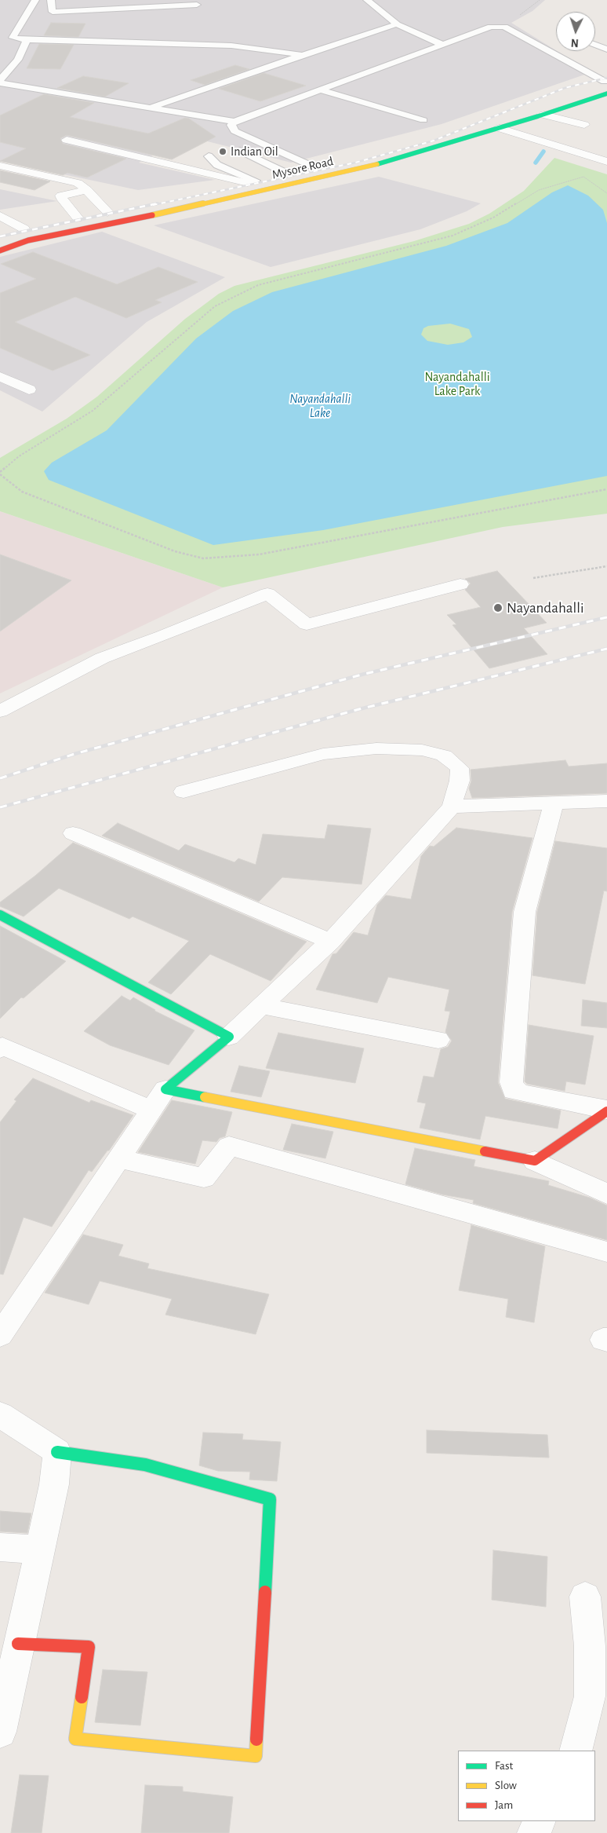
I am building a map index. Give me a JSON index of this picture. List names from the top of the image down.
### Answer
{
  "streets": {
    "main road": ["Mysore Road"]
  },
  "water": ["Nayandahalli Lake"],
  "parks": ["Nayandahalli Lake Park"],
  "places": ["Indian Oil", "Nayandahalli"],
  "legend": ["Fast", "Slow", "Jam"],
  "north": "bottom"
}
